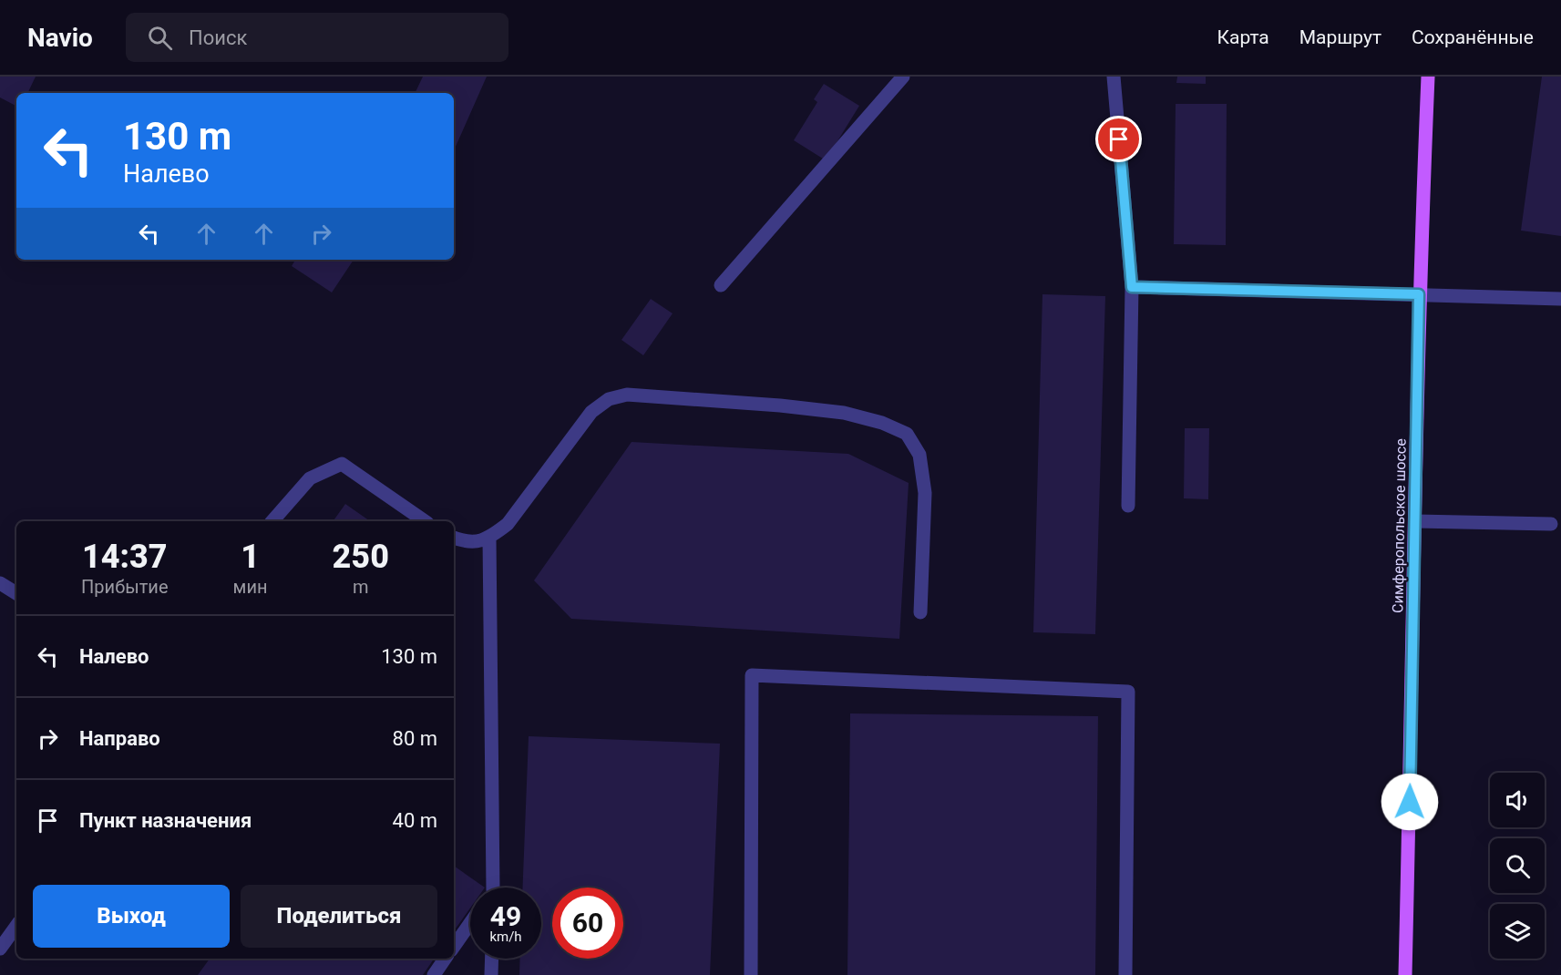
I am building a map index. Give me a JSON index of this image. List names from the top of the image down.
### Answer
{
  "streets": {
    "main road": ["Симферопольское шоссе"]
  },
  "page": {
    "header": "Navio",
    "search": "Поиск",
    "nav": ["Карта", "Маршрут", "Сохранённые"],
    "turn": ["130 m", "Налево"],
    "eta": [
      "14:37",
      "Прибытие",
      "1",
      "мин",
      "250",
      "m"
    ],
    "list": [
      {
        "name": "Налево",
        "value": "130 m"
      },
      {
        "name": "Направо",
        "value": "80 m"
      },
      {
        "name": "Пункт назначения",
        "value": "40 m"
      }
    ],
    "buttons": ["Выход", "Поделиться"],
    "speed": "49 km/h",
    "limit": "60"
  }
}
